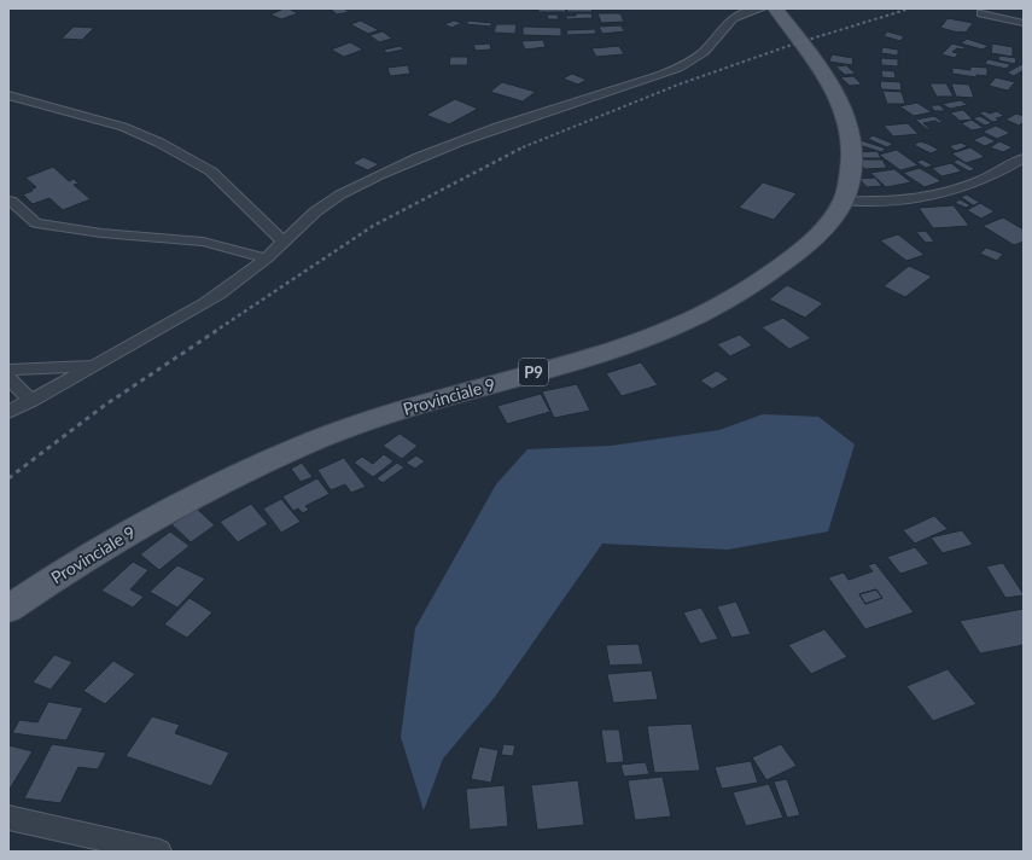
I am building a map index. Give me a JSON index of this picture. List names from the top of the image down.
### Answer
{
  "streets": {
    "main road": ["P9", "Provinciale 9"]
  }
}
